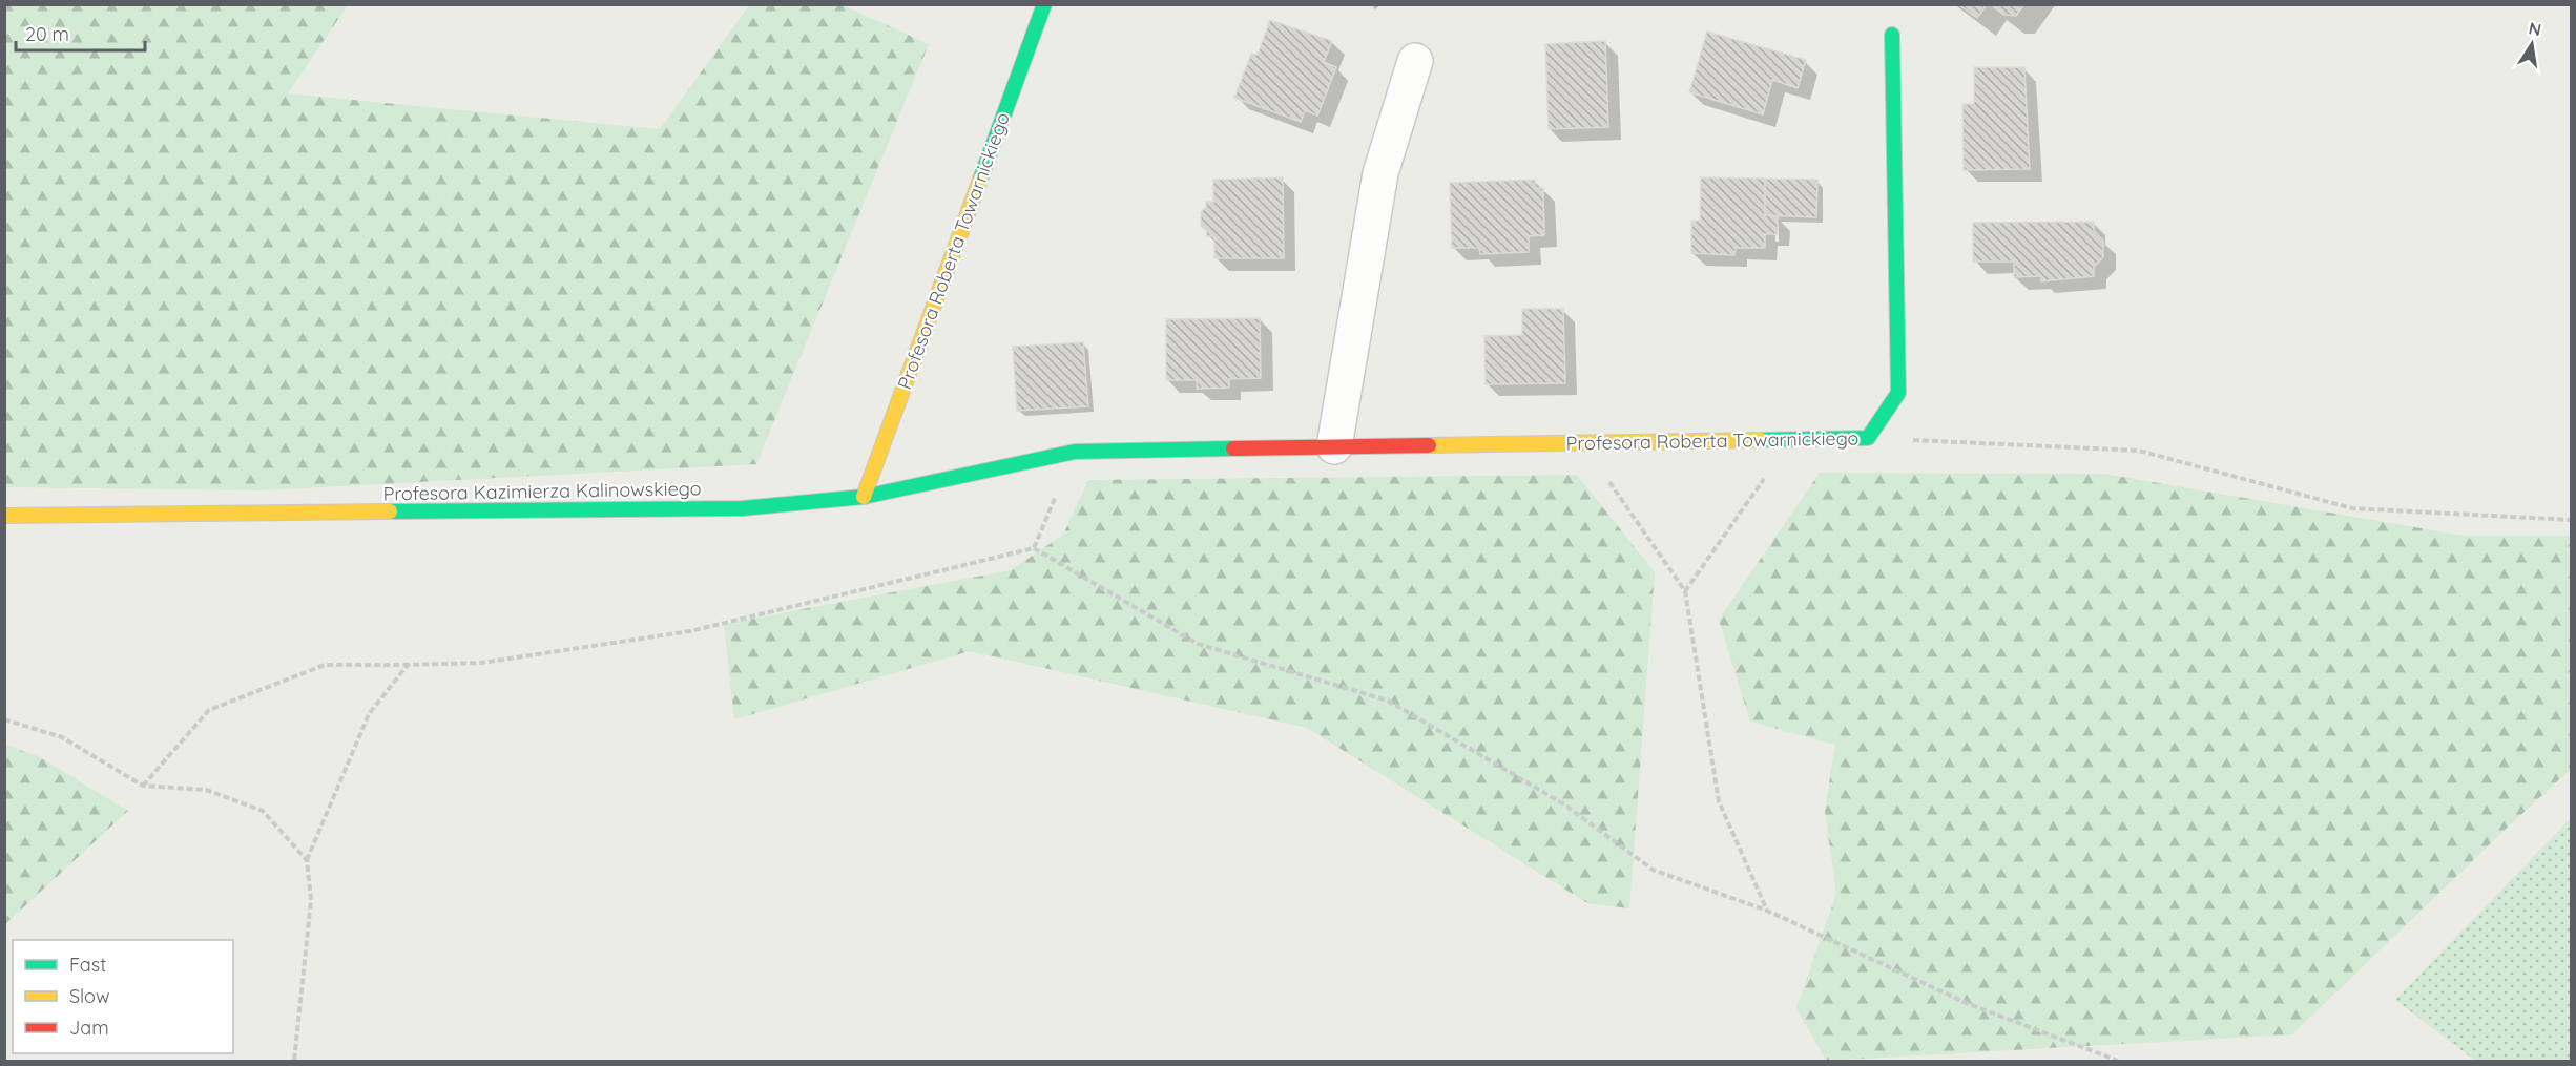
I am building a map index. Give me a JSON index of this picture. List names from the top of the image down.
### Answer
{
  "streets": {
    "street": ["Profesora Roberta Towarnickiego", "Profesora Kazimierza Kalinowskiego"]
  },
  "crossings": [
    ["Profesora Roberta Towarnickiego", "Profesora Kazimierza Kalinowskiego"]
  ],
  "legend": ["Fast", "Slow", "Jam"],
  "scale_bar": "20 m",
  "north": "top"
}
